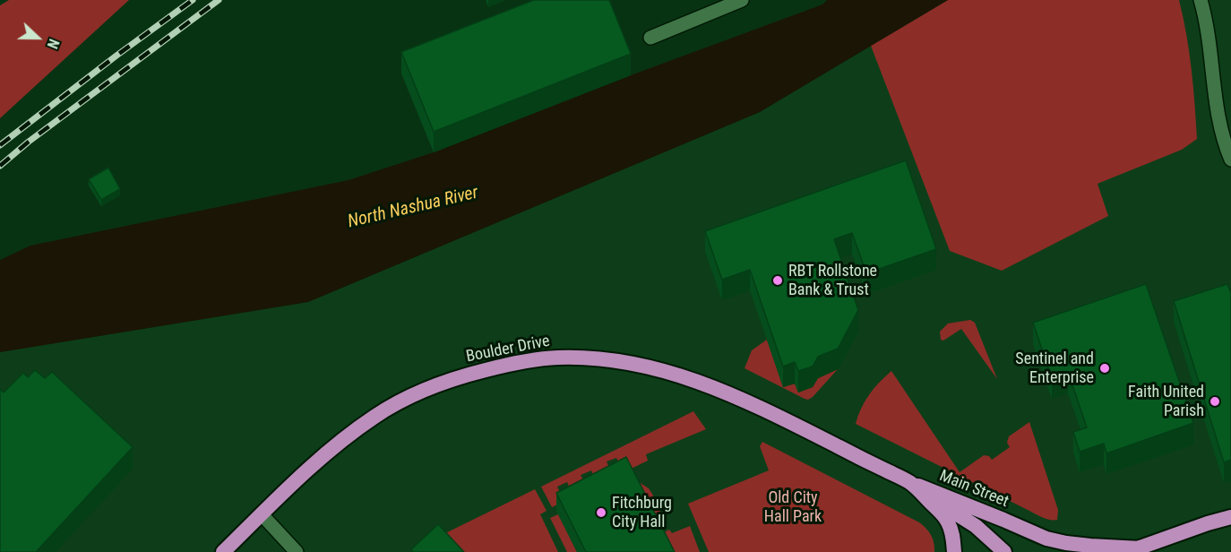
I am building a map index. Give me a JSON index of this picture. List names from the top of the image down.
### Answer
{
  "streets": {
    "highway": ["Boulder Drive", "Main Street"]
  },
  "crossings": [
    ["Boulder Drive", "Main Street"]
  ],
  "water": ["North Nashua River"],
  "parks": ["Old City Hall Park"],
  "places": [
    "RBT Rollstone Bank & Trust",
    "Sentinel and Enterprise",
    "Faith United Parish",
    "Fitchburg City Hall"
  ],
  "north": "right"
}
